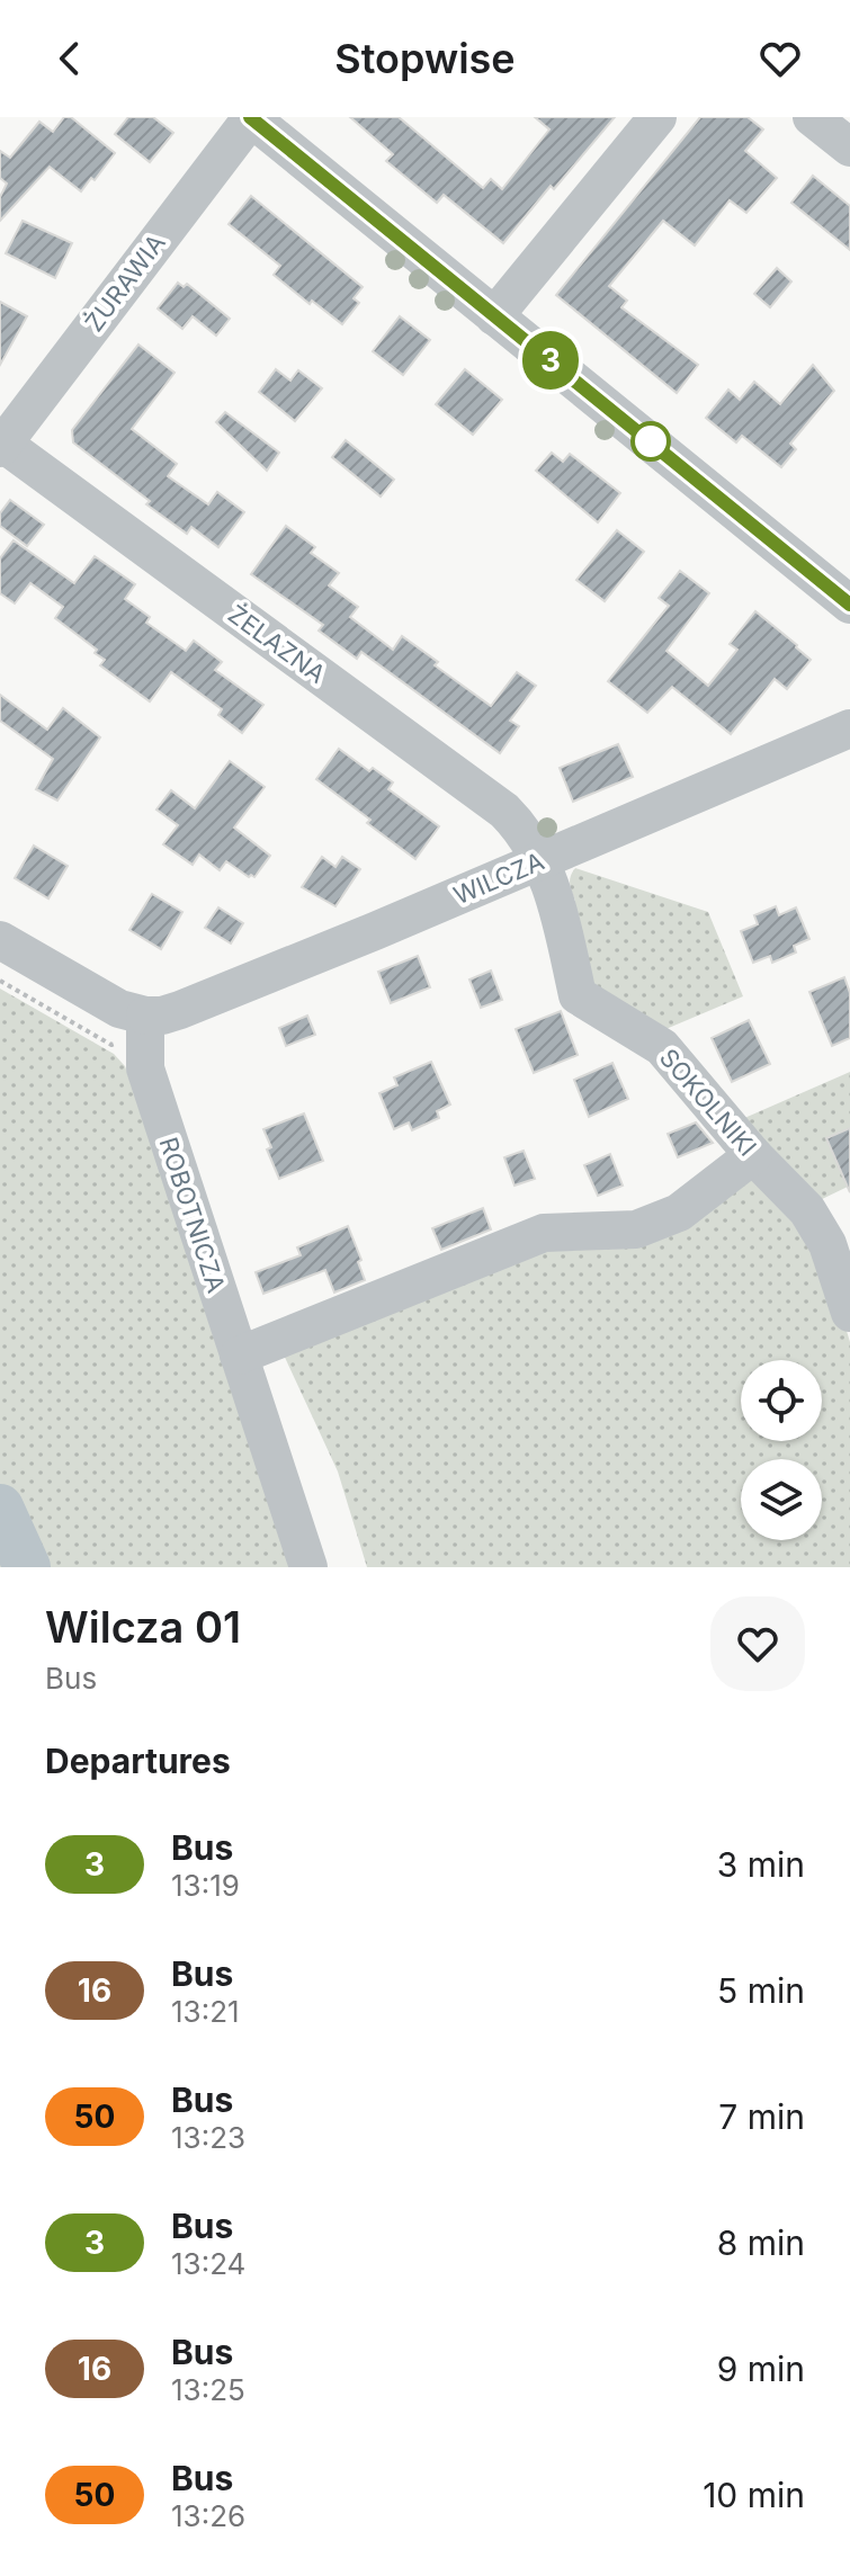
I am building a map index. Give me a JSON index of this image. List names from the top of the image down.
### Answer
{
  "streets": {
    "street": [
      "ŻURAWIA",
      "ŻELAZNA",
      "WILCZA",
      "SOKOLNIKI",
      "ROBOTNICZA"
    ]
  },
  "crossings": [
    ["ŻURAWIA", "ŻELAZNA"],
    ["ŻELAZNA", "WILCZA"],
    ["ŻELAZNA", "SOKOLNIKI"],
    ["WILCZA", "SOKOLNIKI"],
    ["WILCZA", "ROBOTNICZA"]
  ],
  "lines": ["bus line 3"],
  "page": {
    "header": "Stopwise",
    "on_map": "3",
    "heading": [
      ["Wilcza 01", "Bus"],
      "Departures"
    ],
    "list": [
      {
        "mark": "3",
        "name": "Bus",
        "note": "13:19",
        "value": "3 min"
      },
      {
        "mark": "16",
        "name": "Bus",
        "note": "13:21",
        "value": "5 min"
      },
      {
        "mark": "50",
        "name": "Bus",
        "note": "13:23",
        "value": "7 min"
      },
      {
        "mark": "3",
        "name": "Bus",
        "note": "13:24",
        "value": "8 min"
      },
      {
        "mark": "16",
        "name": "Bus",
        "note": "13:25",
        "value": "9 min"
      },
      {
        "mark": "50",
        "name": "Bus",
        "note": "13:26",
        "value": "10 min"
      }
    ]
  }
}
